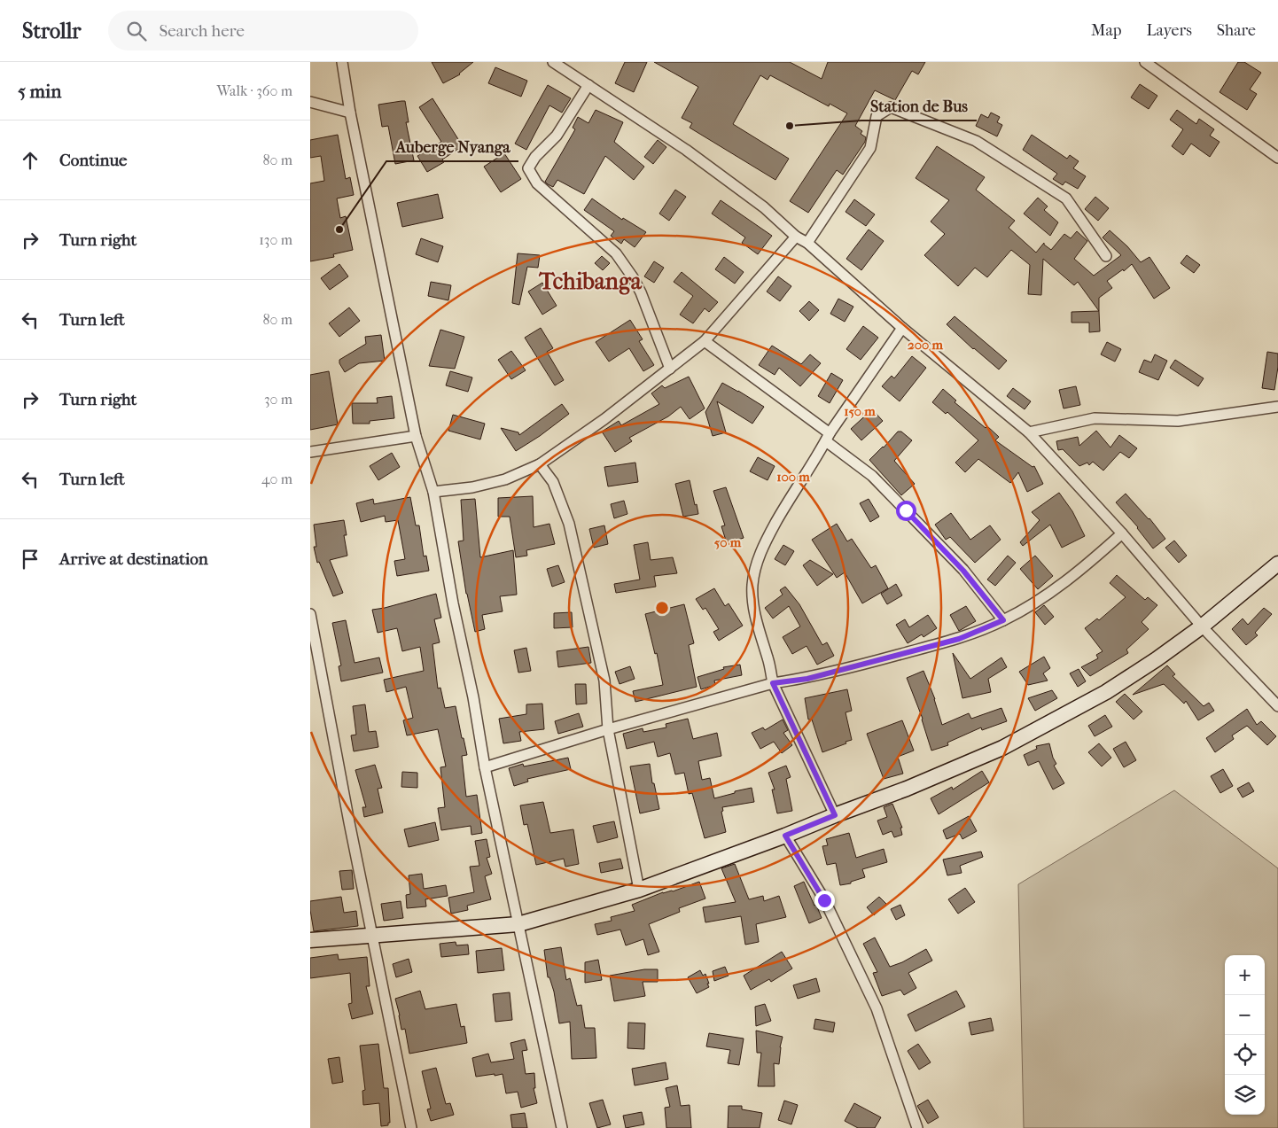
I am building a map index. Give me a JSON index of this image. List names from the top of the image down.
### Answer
{
  "districts": ["Tchibanga"],
  "places": ["Station de Bus", "Auberge Nyanga"],
  "page": {
    "header": "Strollr",
    "search": "Search here",
    "nav": ["Map", "Layers", "Share"],
    "heading": ["5 min", "Walk · 360 m"],
    "list": [
      ["Continue", "80 m"],
      ["Turn right", "130 m"],
      ["Turn left", "80 m"],
      ["Turn right", "30 m"],
      ["Turn left", "40 m"],
      "Arrive at destination"
    ],
    "map_buttons": ["+", "−"]
  },
  "rings": [
    "200 m",
    "150 m",
    "100 m",
    "50 m"
  ]
}
